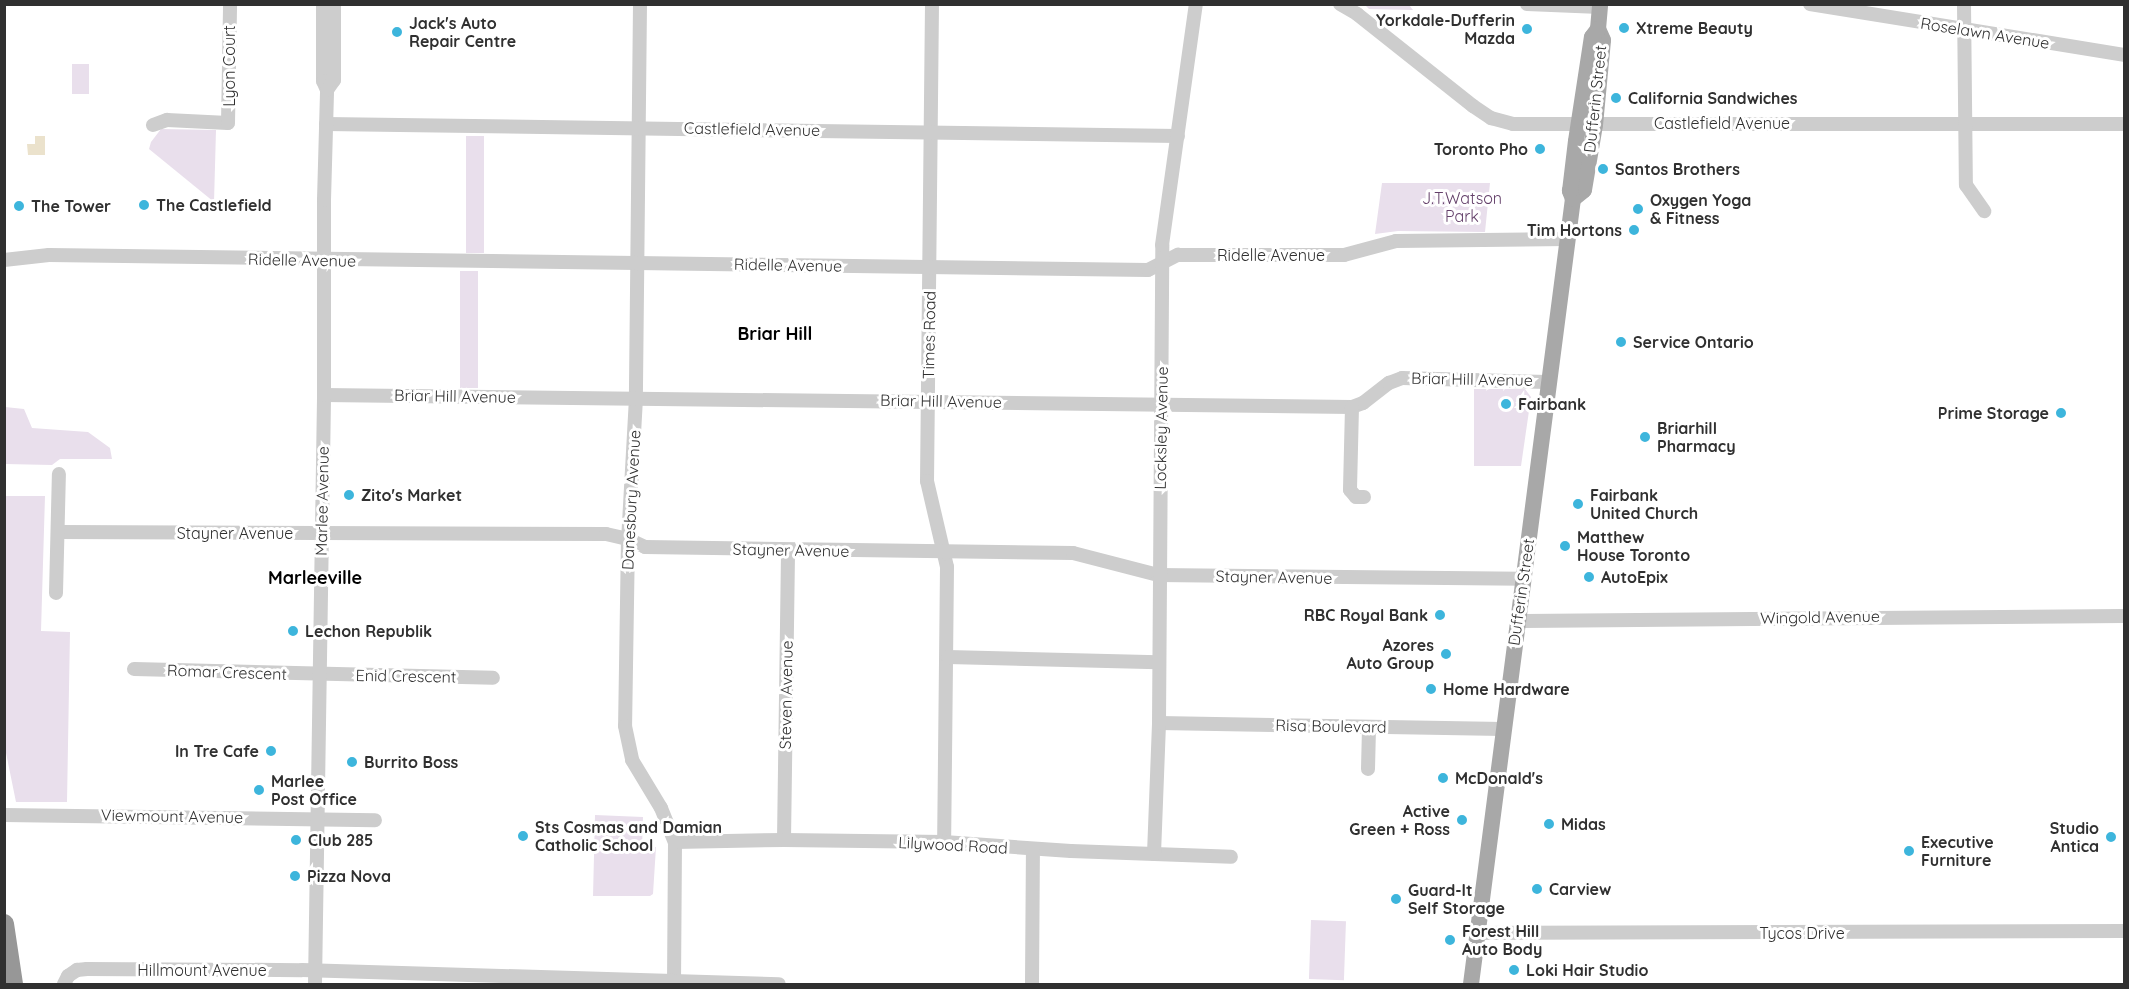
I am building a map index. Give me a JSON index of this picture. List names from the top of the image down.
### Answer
{
  "streets": {
    "main road": ["Dufferin Street"],
    "street": [
      "Roselawn Avenue",
      "Lyon Court",
      "Castlefield Avenue",
      "Ridelle Avenue",
      "Times Road",
      "Briar Hill Avenue",
      "Locksley Avenue",
      "Danesbury Avenue",
      "Marlee Avenue",
      "Stayner Avenue",
      "Wingold Avenue",
      "Romar Crescent",
      "Enid Crescent",
      "Steven Avenue",
      "Risa Boulevard",
      "Viewmount Avenue",
      "Lilywood Road",
      "Tycos Drive",
      "Hillmount Avenue"
    ]
  },
  "crossings": [
    ["Dufferin Street", "Castlefield Avenue"],
    ["Dufferin Street", "Ridelle Avenue"],
    ["Dufferin Street", "Briar Hill Avenue"],
    ["Dufferin Street", "Stayner Avenue"],
    ["Dufferin Street", "Wingold Avenue"],
    ["Dufferin Street", "Risa Boulevard"],
    ["Dufferin Street", "Tycos Drive"],
    ["Castlefield Avenue", "Times Road"],
    ["Castlefield Avenue", "Locksley Avenue"],
    ["Castlefield Avenue", "Danesbury Avenue"],
    ["Castlefield Avenue", "Marlee Avenue"],
    ["Ridelle Avenue", "Times Road"],
    ["Ridelle Avenue", "Locksley Avenue"],
    ["Ridelle Avenue", "Danesbury Avenue"],
    ["Ridelle Avenue", "Marlee Avenue"],
    ["Times Road", "Briar Hill Avenue"],
    ["Times Road", "Stayner Avenue"],
    ["Times Road", "Lilywood Road"],
    ["Briar Hill Avenue", "Locksley Avenue"],
    ["Briar Hill Avenue", "Danesbury Avenue"],
    ["Briar Hill Avenue", "Marlee Avenue"],
    ["Locksley Avenue", "Stayner Avenue"],
    ["Locksley Avenue", "Risa Boulevard"],
    ["Locksley Avenue", "Lilywood Road"],
    ["Danesbury Avenue", "Stayner Avenue"],
    ["Danesbury Avenue", "Lilywood Road"],
    ["Danesbury Avenue", "Hillmount Avenue"],
    ["Marlee Avenue", "Stayner Avenue"],
    ["Marlee Avenue", "Romar Crescent"],
    ["Marlee Avenue", "Enid Crescent"],
    ["Marlee Avenue", "Viewmount Avenue"],
    ["Marlee Avenue", "Hillmount Avenue"],
    ["Stayner Avenue", "Steven Avenue"],
    ["Romar Crescent", "Enid Crescent"],
    ["Steven Avenue", "Lilywood Road"]
  ],
  "districts": ["Briar Hill", "Marleeville"],
  "parks": ["J.T.Watson Park"],
  "places": [
    "Xtreme Beauty",
    "Yorkdale-Dufferin Mazda",
    "Jack's Auto Repair Centre",
    "California Sandwiches",
    "Toronto Pho",
    "Santos Brothers",
    "The Castlefield",
    "The Tower",
    "Oxygen Yoga & Fitness",
    "Tim Hortons",
    "Service Ontario",
    "Fairbank",
    "Prime Storage",
    "Briarhill Pharmacy",
    "Zito's Market",
    "Fairbank United Church",
    "Matthew House Toronto",
    "AutoEpix",
    "RBC Royal Bank",
    "Lechon Republik",
    "Azores Auto Group",
    "Home Hardware",
    "In Tre Cafe",
    "Burrito Boss",
    "McDonald's",
    "Marlee Post Office",
    "Active Green + Ross",
    "Midas",
    "Sts Cosmas and Damian Catholic School",
    "Studio Antica",
    "Club 285",
    "Executive Furniture",
    "Pizza Nova",
    "Carview",
    "Guard-It Self Storage",
    "Forest Hill Auto Body",
    "Loki Hair Studio"
  ]
}
